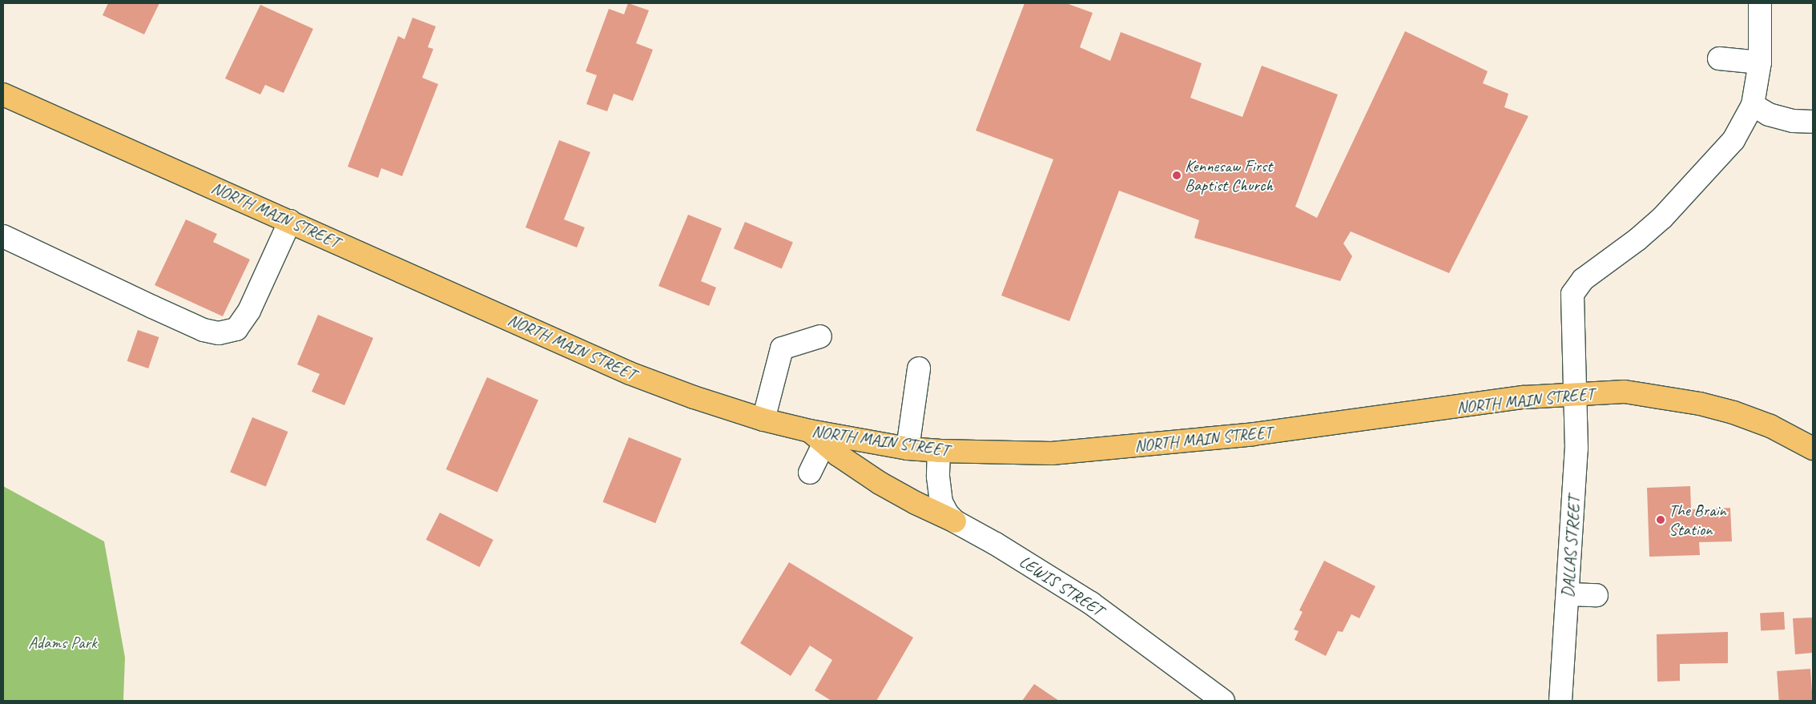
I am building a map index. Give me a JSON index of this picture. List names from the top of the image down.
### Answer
{
  "streets": {
    "main road": ["NORTH MAIN STREET"],
    "street": ["DALLAS STREET", "LEWIS STREET"]
  },
  "crossings": [
    ["NORTH MAIN STREET", "DALLAS STREET"],
    ["NORTH MAIN STREET", "LEWIS STREET"]
  ],
  "parks": ["Adams Park"],
  "places": ["Kennesaw First Baptist Church", "The Brain Station"]
}
